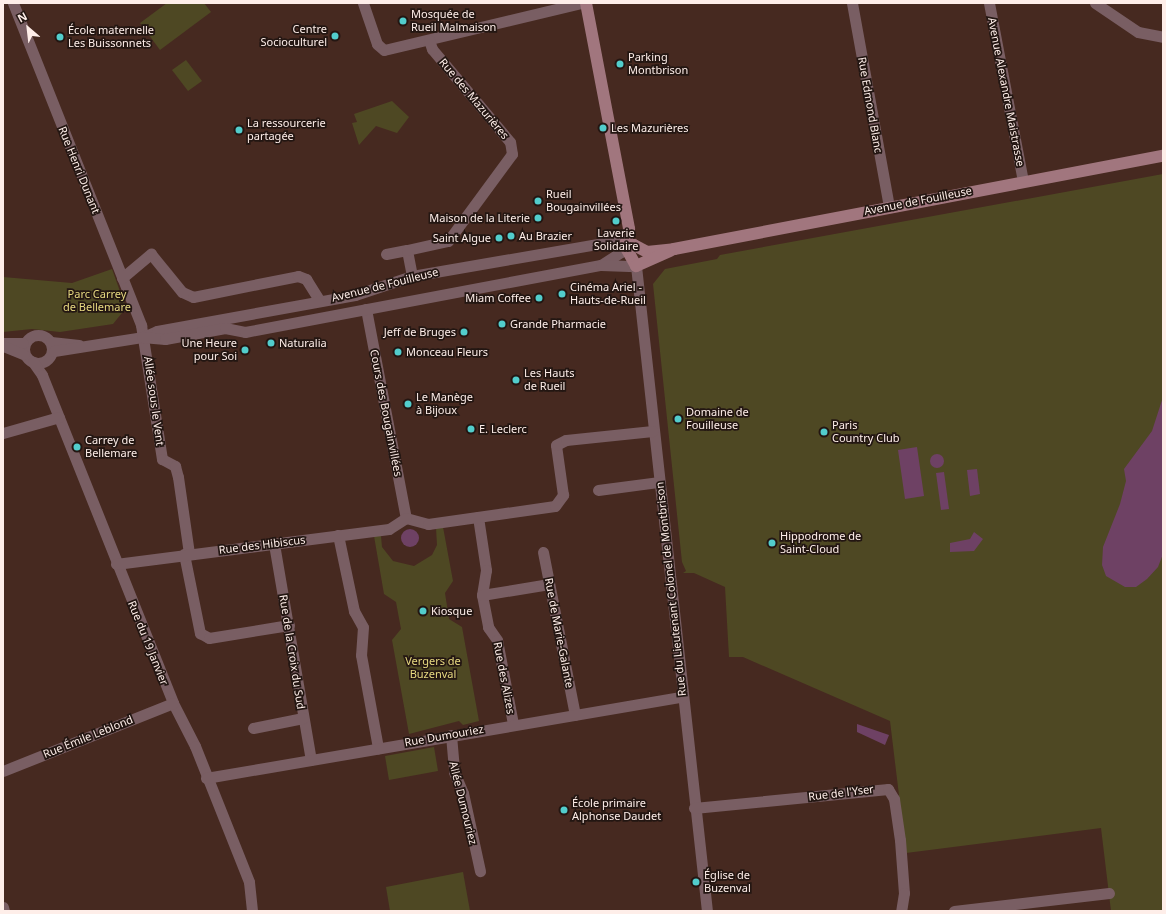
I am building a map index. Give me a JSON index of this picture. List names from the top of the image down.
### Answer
{
  "streets": {
    "street": [
      "Avenue Alexandre Maistrasse",
      "Rue des Mazurières",
      "Rue Edmond Blanc",
      "Rue Henri Dunant",
      "Avenue de Fouilleuse",
      "Allée sous le Vent",
      "Cours des Bougainvillées",
      "Rue des Hibiscus",
      "Rue du Lieutenant Colonel de Montbrison",
      "Rue de Marie-Galante",
      "Rue du 19 Janvier",
      "Rue de la Croix du Sud",
      "Rue des Alizes",
      "Rue Dumouriez",
      "Rue Émile Leblond",
      "Rue de l'Yser",
      "Allée Dumouriez"
    ]
  },
  "crossings": [
    ["Avenue Alexandre Maistrasse", "Avenue de Fouilleuse"],
    ["Rue Edmond Blanc", "Avenue de Fouilleuse"],
    ["Rue Henri Dunant", "Avenue de Fouilleuse"],
    ["Rue Henri Dunant", "Allée sous le Vent"],
    ["Avenue de Fouilleuse", "Allée sous le Vent"],
    ["Avenue de Fouilleuse", "Cours des Bougainvillées"],
    ["Avenue de Fouilleuse", "Rue du Lieutenant Colonel de Montbrison"],
    ["Avenue de Fouilleuse", "Rue du 19 Janvier"],
    ["Allée sous le Vent", "Rue des Hibiscus"],
    ["Cours des Bougainvillées", "Rue des Hibiscus"],
    ["Rue des Hibiscus", "Rue du 19 Janvier"],
    ["Rue des Hibiscus", "Rue de la Croix du Sud"],
    ["Rue du Lieutenant Colonel de Montbrison", "Rue Dumouriez"],
    ["Rue du Lieutenant Colonel de Montbrison", "Rue de l'Yser"],
    ["Rue de Marie-Galante", "Rue Dumouriez"],
    ["Rue du 19 Janvier", "Rue Dumouriez"],
    ["Rue du 19 Janvier", "Rue Émile Leblond"],
    ["Rue de la Croix du Sud", "Rue Dumouriez"],
    ["Rue des Alizes", "Rue Dumouriez"],
    ["Rue Dumouriez", "Allée Dumouriez"]
  ],
  "parks": ["Parc Carrey de Bellemare", "Vergers de Buzenval"],
  "places": [
    "Mosquée de Rueil Malmaison",
    "Centre Socioculturel",
    "École maternelle Les Buissonnets",
    "Parking Montbrison",
    "Les Mazurières",
    "La ressourcerie partagée",
    "Rueil Bougainvillées",
    "Maison de la Literie",
    "Laverie Solidaire",
    "Au Brazier",
    "Saint Algue",
    "Cinéma Ariel - Hauts-de-Rueil",
    "Miam Coffee",
    "Grande Pharmacie",
    "Jeff de Bruges",
    "Naturalia",
    "Une Heure pour Soi",
    "Monceau Fleurs",
    "Les Hauts de Rueil",
    "Le Manège à Bijoux",
    "Domaine de Fouilleuse",
    "E. Leclerc",
    "Paris Country Club",
    "Carrey de Bellemare",
    "Hippodrome de Saint-Cloud",
    "Kiosque",
    "École primaire Alphonse Daudet",
    "Église de Buzenval"
  ],
  "north": "top left"
}
